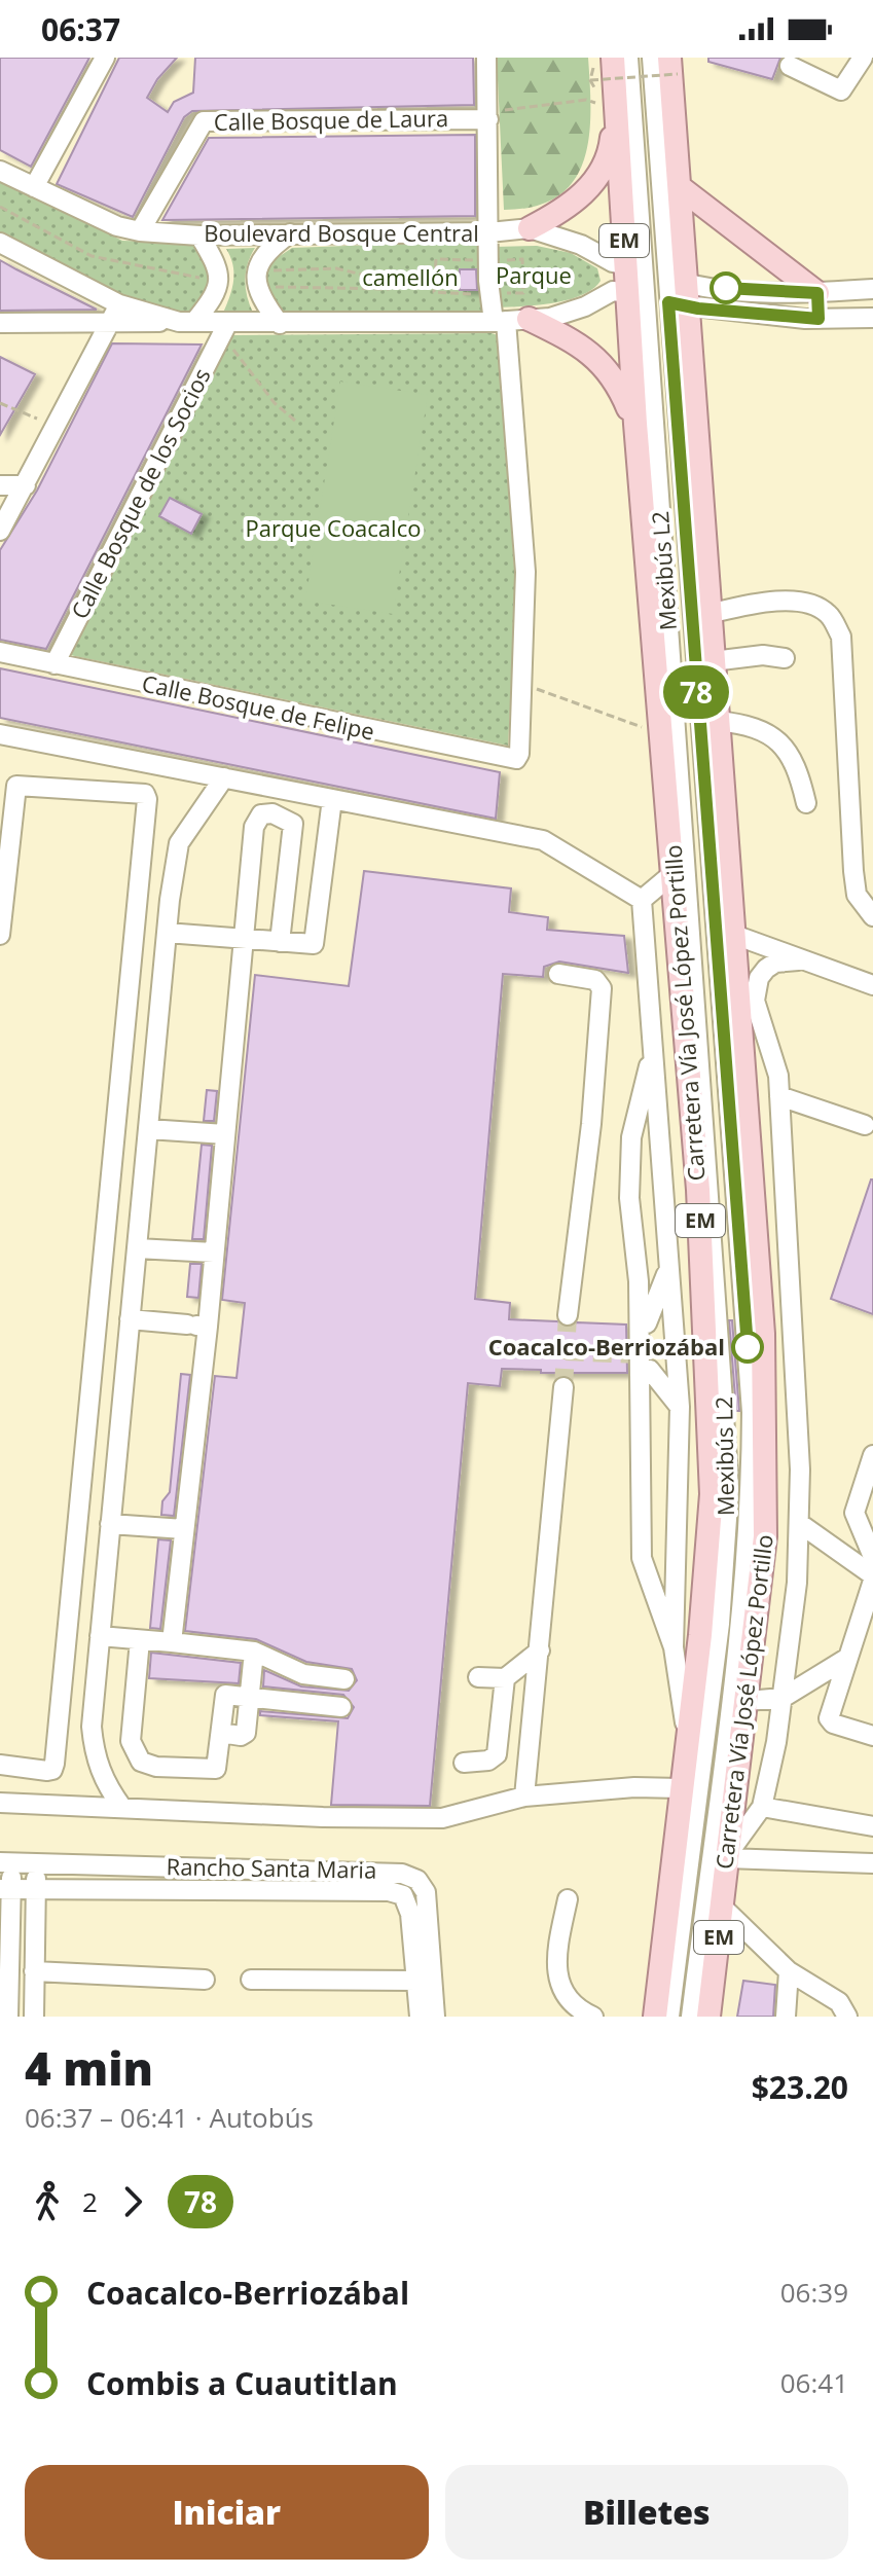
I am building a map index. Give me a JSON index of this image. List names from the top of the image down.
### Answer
{
  "streets": {
    "main road": ["EM", "Carretera Vía José López Portillo"],
    "street": [
      "Calle Bosque de Laura",
      "Boulevard Bosque Central",
      "Calle Bosque de los Socios",
      "Mexibús L2",
      "Calle Bosque de Felipe",
      "Rancho Santa Maria"
    ]
  },
  "crossings": [
    ["Calle Bosque de Laura", "Boulevard Bosque Central"],
    ["Boulevard Bosque Central", "Mexibús L2"],
    ["Boulevard Bosque Central", "Carretera Vía José López Portillo"],
    ["Calle Bosque de los Socios", "Calle Bosque de Felipe"],
    ["Mexibús L2", "Carretera Vía José López Portillo"]
  ],
  "parks": ["Parque", "camellón", "Parque Coacalco"],
  "places": ["Coacalco-Berriozábal"],
  "lines": ["bus line 78"],
  "page": {
    "status": "06:37",
    "on_map": "78",
    "heading": ["4 min", "06:37 – 06:41 · Autobús", "$23.20"],
    "legs": ["2", "78"],
    "list": [
      {
        "name": "Coacalco-Berriozábal",
        "value": "06:39"
      },
      {
        "name": "Combis a Cuautitlan",
        "value": "06:41"
      }
    ],
    "buttons": ["Iniciar", "Billetes"]
  }
}
